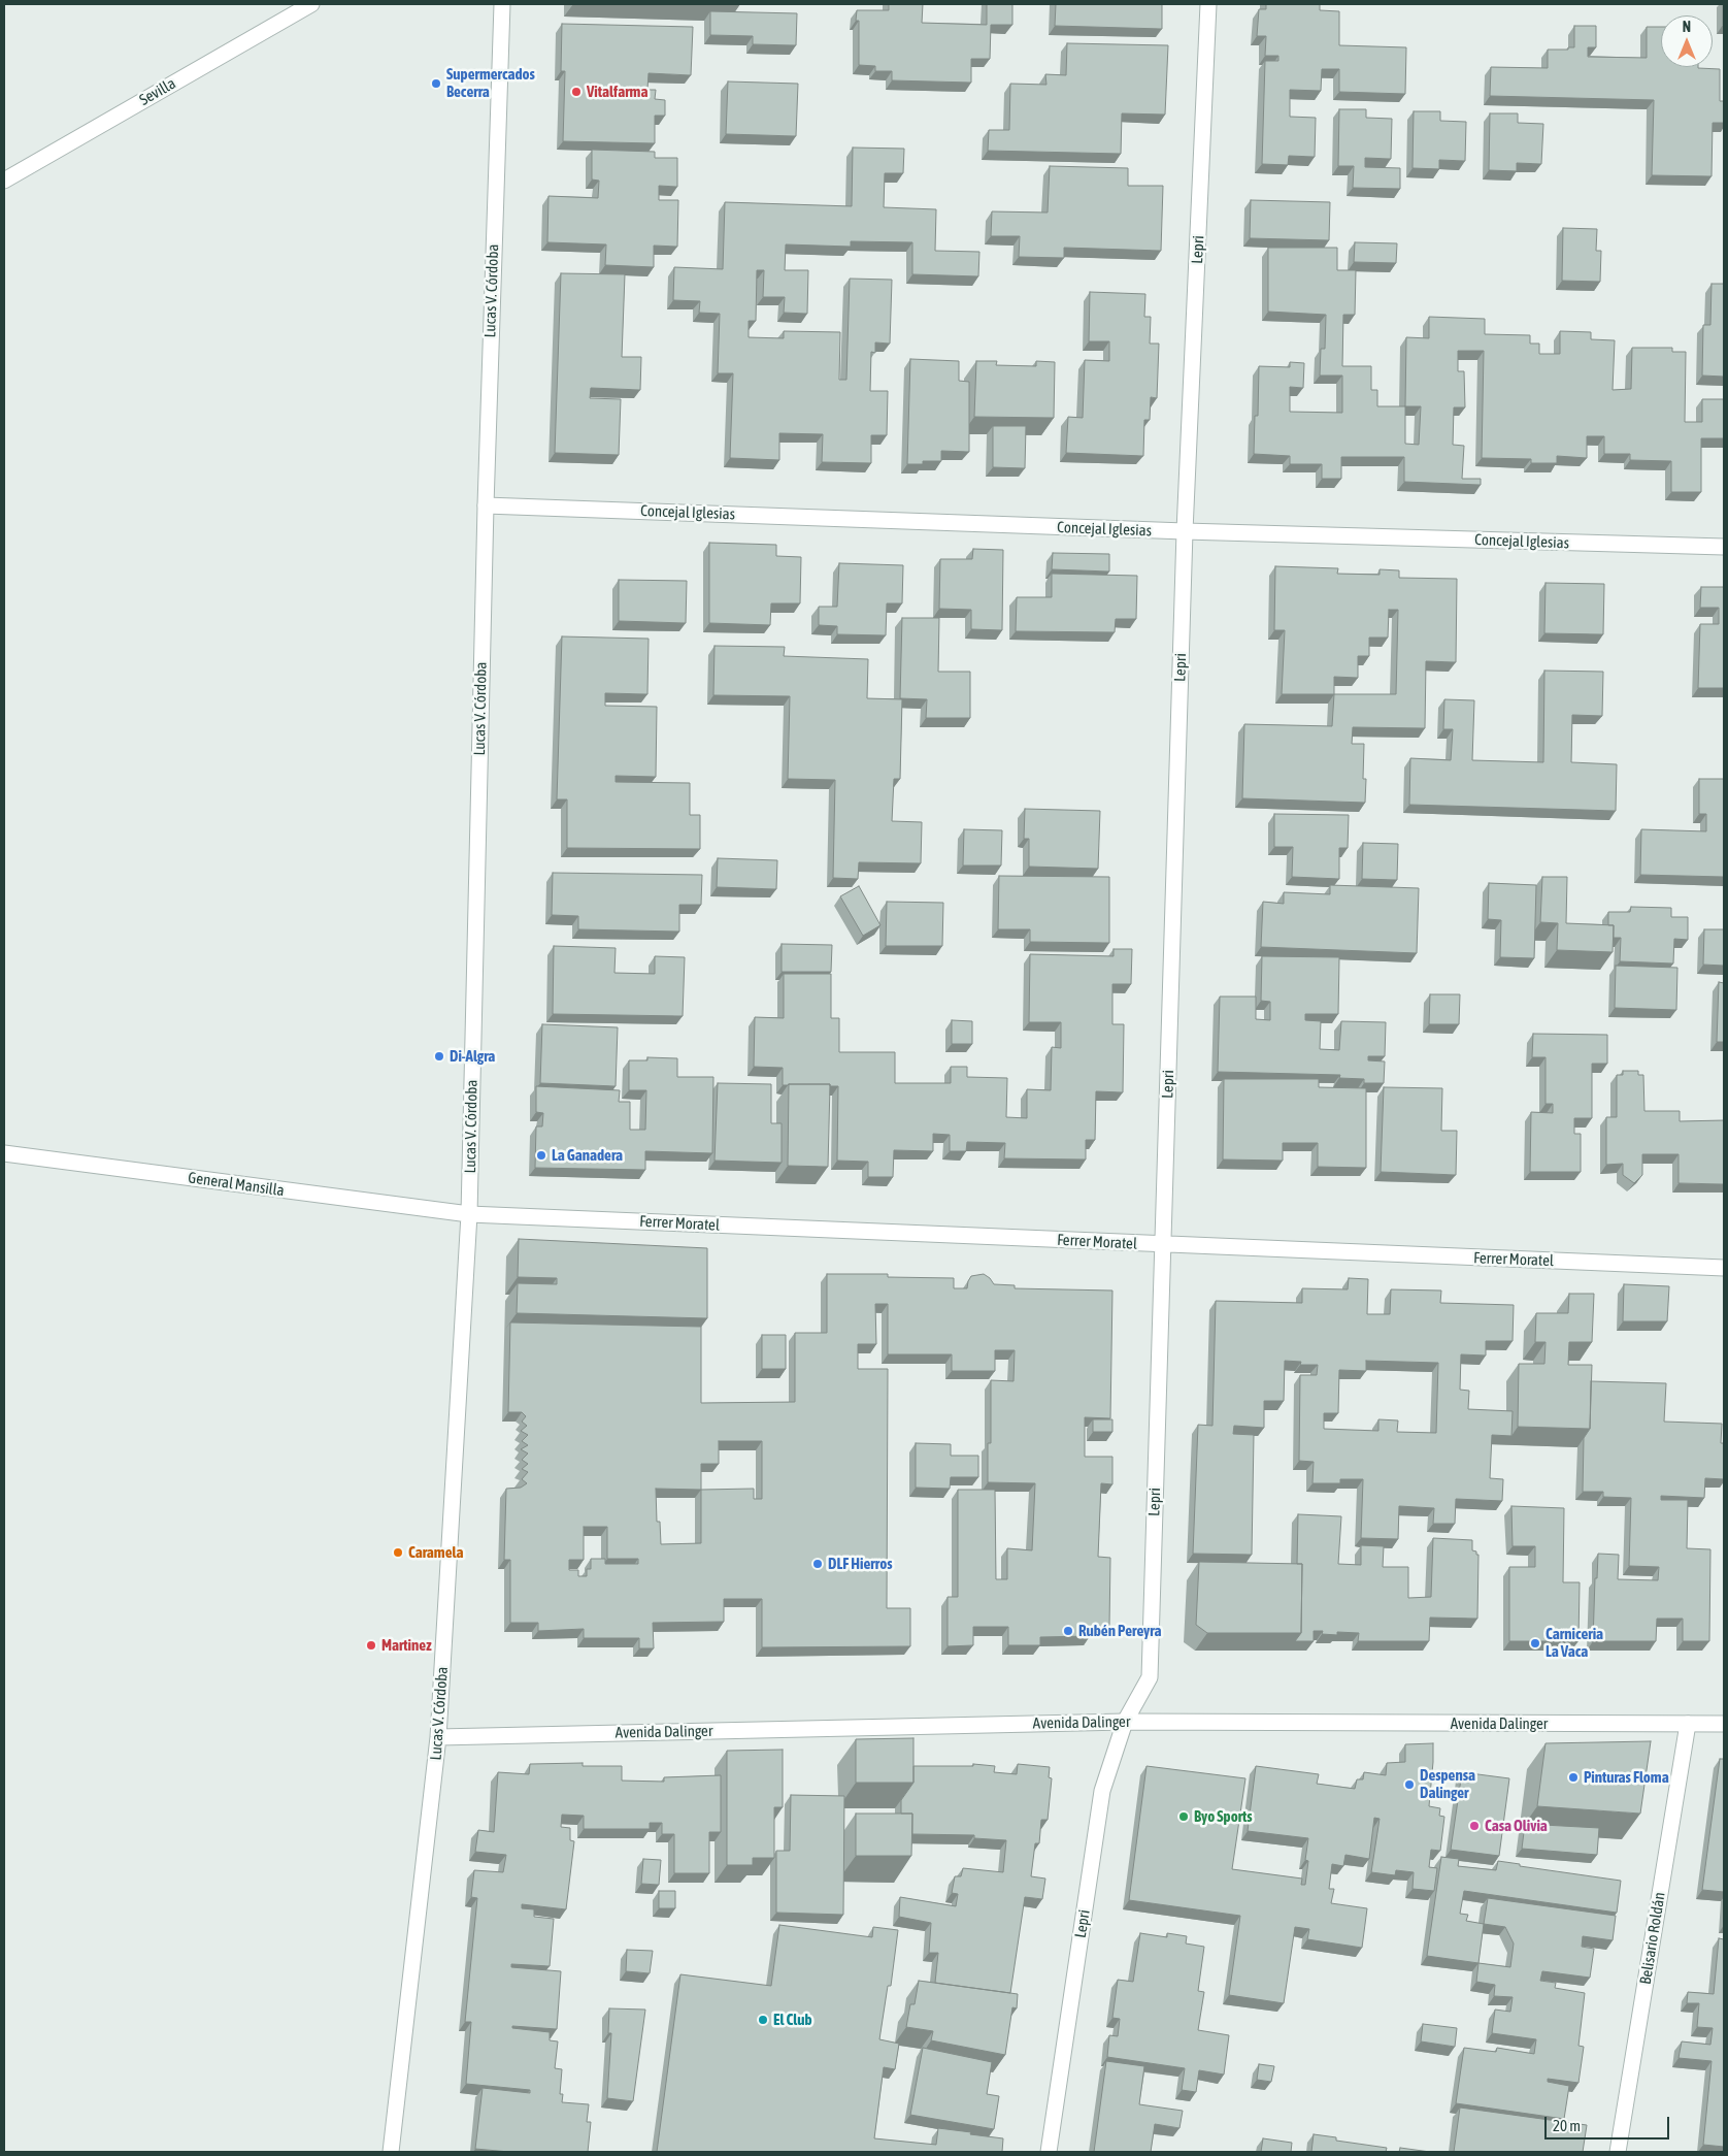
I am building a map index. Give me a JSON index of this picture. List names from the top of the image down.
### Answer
{
  "streets": {
    "street": [
      "Sevilla",
      "Lepri",
      "Lucas V. Córdoba",
      "Concejal Iglesias",
      "General Mansilla",
      "Ferrer Moratel",
      "Avenida Dalinger",
      "Belisario Roldán"
    ]
  },
  "crossings": [
    ["Lepri", "Concejal Iglesias"],
    ["Lepri", "Ferrer Moratel"],
    ["Lepri", "Avenida Dalinger"],
    ["Lucas V. Córdoba", "Concejal Iglesias"],
    ["Lucas V. Córdoba", "General Mansilla"],
    ["Lucas V. Córdoba", "Ferrer Moratel"],
    ["Lucas V. Córdoba", "Avenida Dalinger"],
    ["General Mansilla", "Ferrer Moratel"],
    ["Avenida Dalinger", "Belisario Roldán"]
  ],
  "places": [
    "Supermercados Becerra",
    "Vitalfarma",
    "Di-Algra",
    "La Ganadera",
    "Caramela",
    "DLF Hierros",
    "Rubén Pereyra",
    "Carniceria La Vaca",
    "Martinez",
    "Pinturas Floma",
    "Despensa Dalinger",
    "Byo Sports",
    "Casa Olivia",
    "El Club"
  ],
  "scale_bar": "20 m",
  "north": "top"
}
